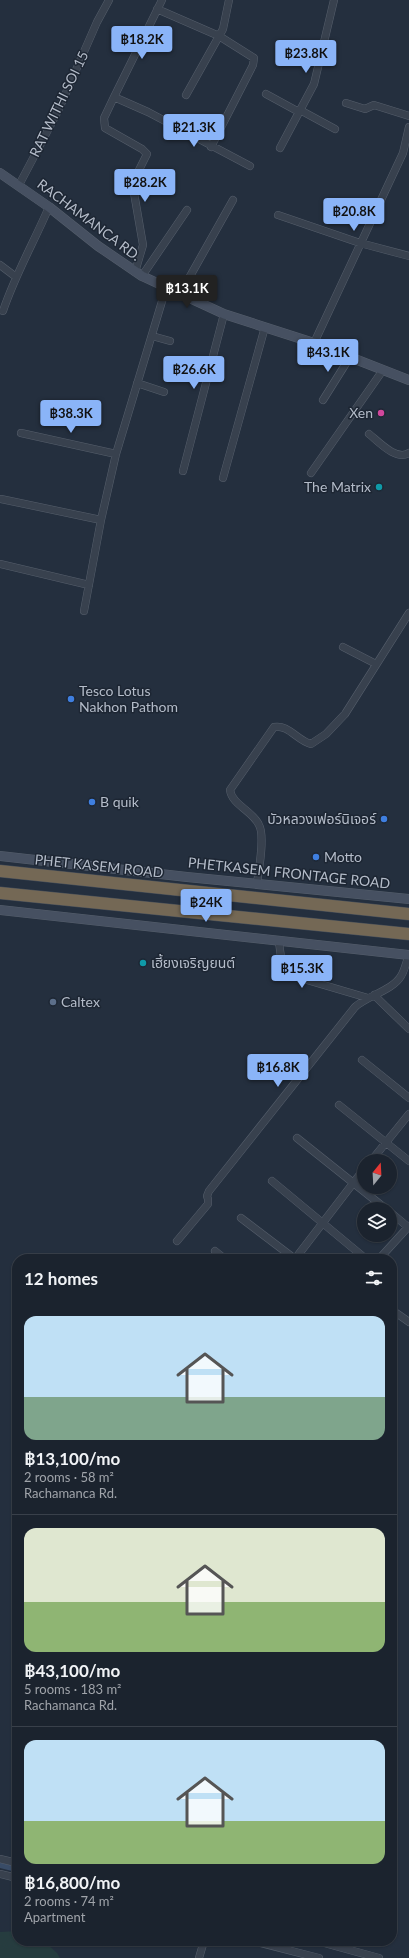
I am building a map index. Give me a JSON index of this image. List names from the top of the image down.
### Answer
{
  "streets": {
    "highway": ["PHET KASEM ROAD"],
    "main road": ["RACHAMANCA RD.", "PHETKASEM FRONTAGE ROAD"],
    "street": ["RAT WITHI SOI 15"]
  },
  "crossings": [
    ["RAT WITHI SOI 15", "RACHAMANCA RD."]
  ],
  "places": [
    "Xen",
    "The Matrix",
    "Tesco Lotus Nakhon Pathom",
    "B quik",
    "บัวหลวงเฟอร์นิเจอร์",
    "Motto",
    "เฮี้ยงเจริญยนต์",
    "Caltex"
  ],
  "north": "top",
  "page": {
    "price": [
      "฿18.2K",
      "฿23.8K",
      "฿21.3K",
      "฿28.2K",
      "฿20.8K",
      "฿13.1K",
      "฿43.1K",
      "฿26.6K",
      "฿38.3K",
      "฿24K",
      "฿15.3K",
      "฿16.8K"
    ],
    "heading": "12 homes",
    "list": [
      {
        "name": "฿13,100/mo",
        "note": "2 rooms · 58 m² · Rachamanca Rd."
      },
      {
        "name": "฿43,100/mo",
        "note": "5 rooms · 183 m² · Rachamanca Rd."
      },
      {
        "name": "฿16,800/mo",
        "note": "2 rooms · 74 m² · Apartment"
      }
    ]
  }
}
